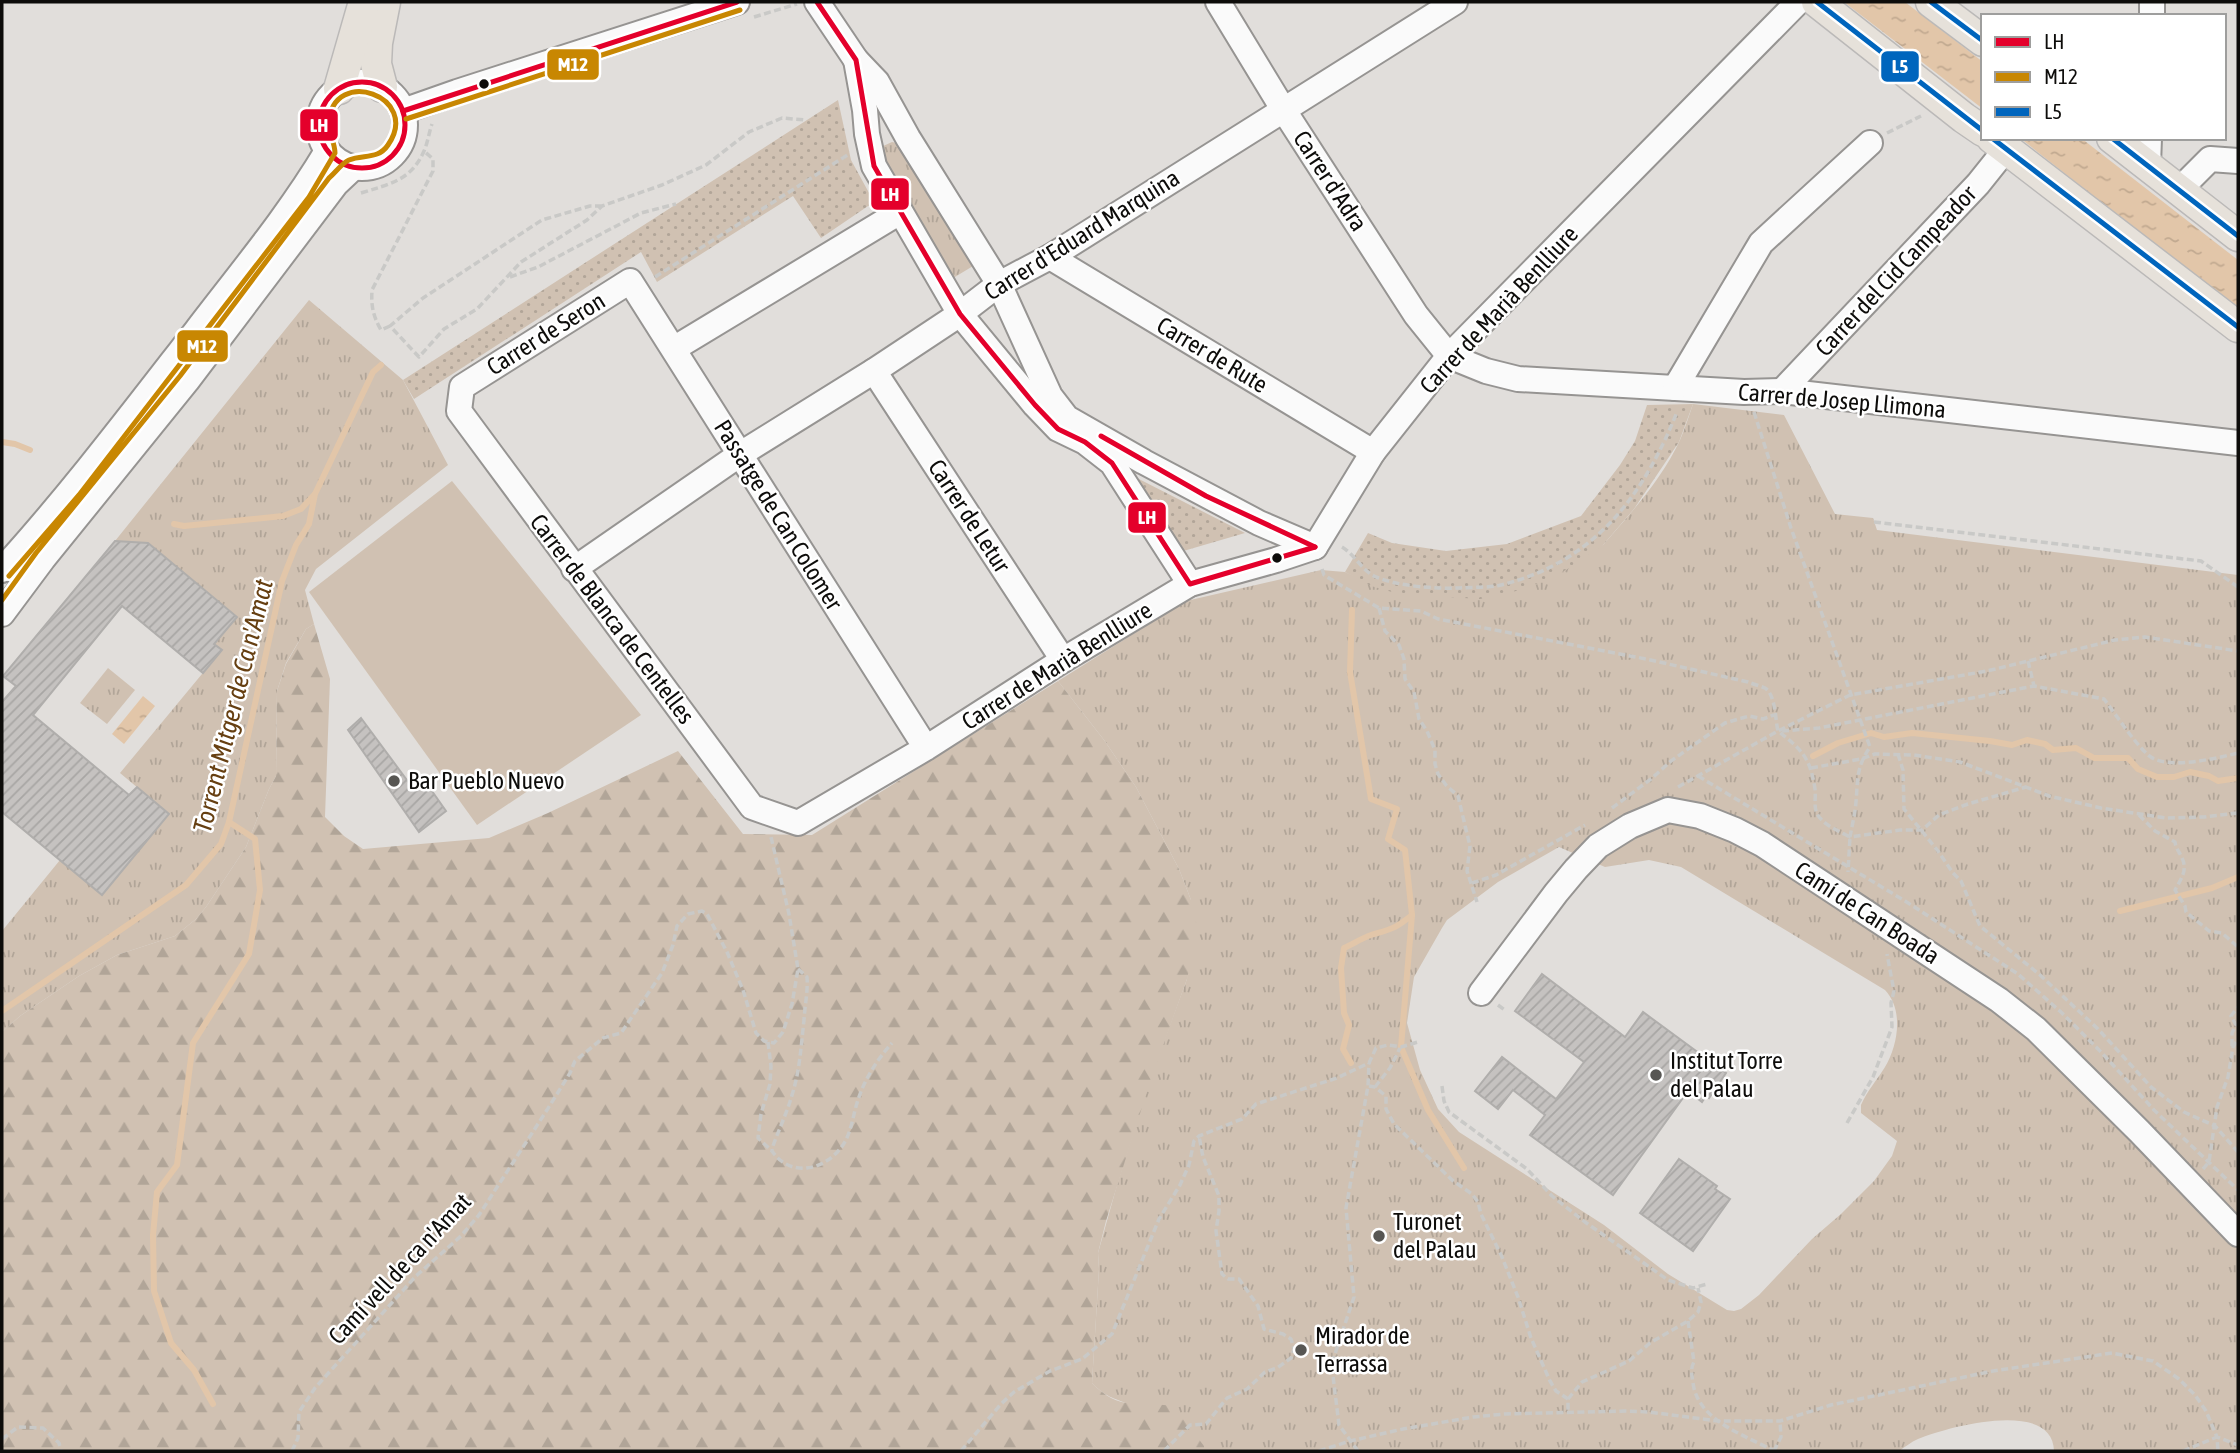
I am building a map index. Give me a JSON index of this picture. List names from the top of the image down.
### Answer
{
  "streets": {
    "street": [
      "Carrer d'Adra",
      "Carrer d'Eduard Marquina",
      "Carrer del Cid Campeador",
      "Carrer de Marià Benlliure",
      "Carrer de Seron",
      "Carrer de Rute",
      "Carrer de Josep Llimona",
      "Passatge de Can Colomer",
      "Carrer de Letur",
      "Carrer de Blanca de Centelles",
      "Camí de Can Boada"
    ],
    "path": ["Camí vell de ca n'Amat"]
  },
  "crossings": [
    ["Carrer d'Adra", "Carrer d'Eduard Marquina"],
    ["Carrer d'Adra", "Carrer de Marià Benlliure"],
    ["Carrer d'Adra", "Carrer de Josep Llimona"],
    ["Carrer d'Eduard Marquina", "Carrer de Rute"],
    ["Carrer d'Eduard Marquina", "Passatge de Can Colomer"],
    ["Carrer d'Eduard Marquina", "Carrer de Letur"],
    ["Carrer d'Eduard Marquina", "Carrer de Blanca de Centelles"],
    ["Carrer del Cid Campeador", "Carrer de Josep Llimona"],
    ["Carrer de Marià Benlliure", "Carrer de Rute"],
    ["Carrer de Marià Benlliure", "Carrer de Josep Llimona"],
    ["Carrer de Marià Benlliure", "Passatge de Can Colomer"],
    ["Carrer de Marià Benlliure", "Carrer de Letur"],
    ["Carrer de Marià Benlliure", "Carrer de Blanca de Centelles"],
    ["Carrer de Seron", "Passatge de Can Colomer"],
    ["Carrer de Seron", "Carrer de Blanca de Centelles"]
  ],
  "water": ["Torrent Mitger de Ca n'Amat"],
  "places": [
    "Bar Pueblo Nuevo",
    "Institut Torre del Palau",
    "Turonet del Palau",
    "Mirador de Terrassa"
  ],
  "lines": ["transit line LH", "transit line L5", "transit line M12"],
  "legend": ["LH", "M12", "L5"]
}
